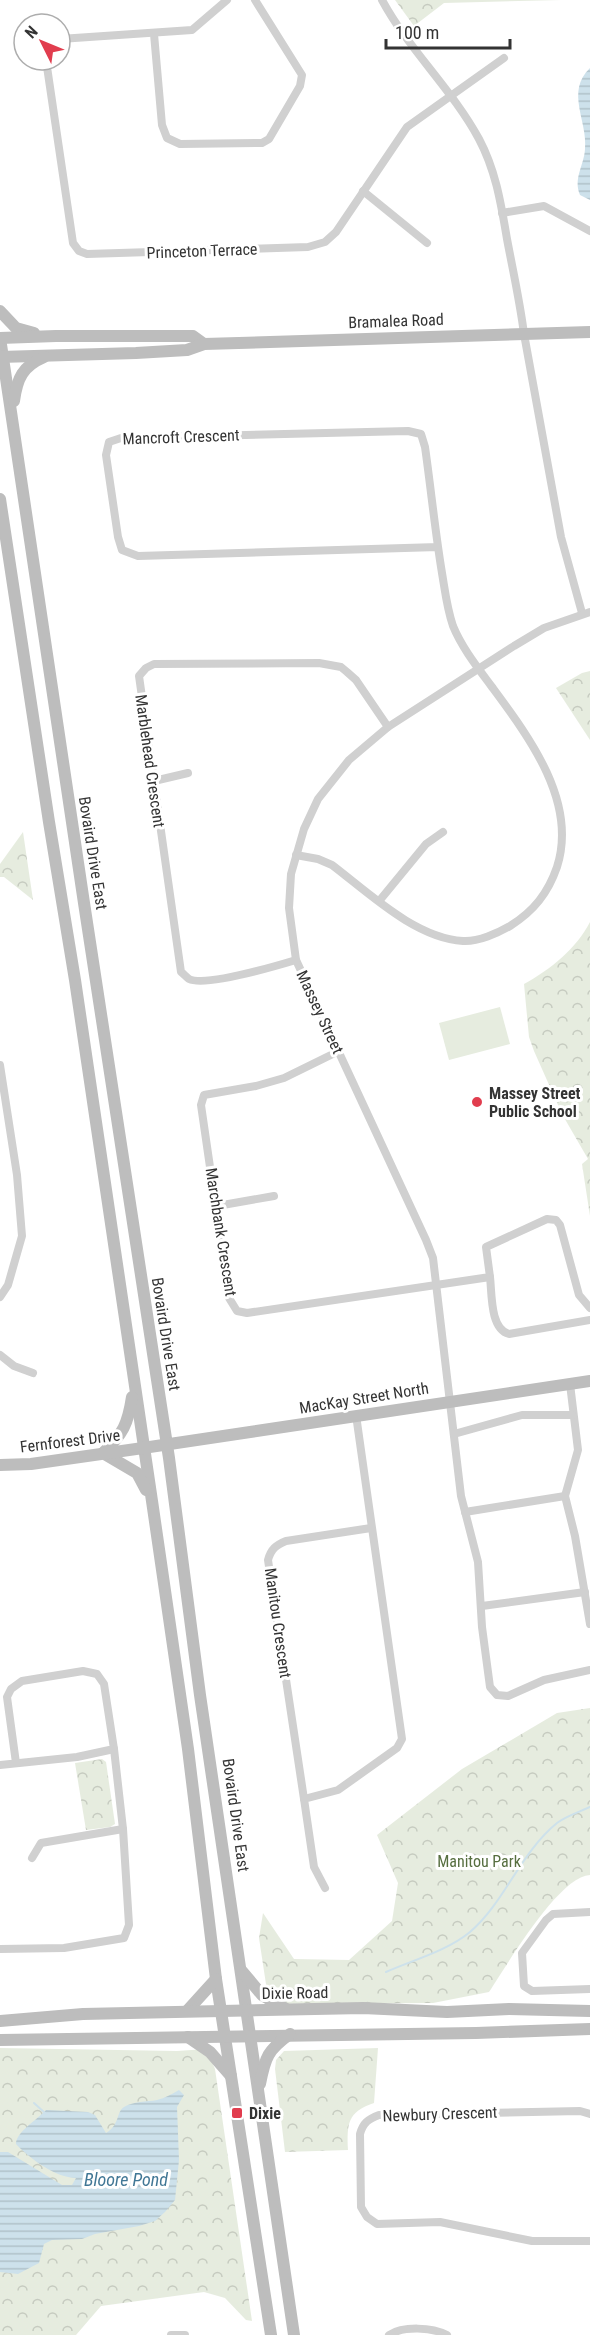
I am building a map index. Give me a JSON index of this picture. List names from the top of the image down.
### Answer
{
  "streets": {
    "main road": [
      "Bramalea Road",
      "Bovaird Drive East",
      "MacKay Street North",
      "Fernforest Drive",
      "Dixie Road"
    ],
    "street": [
      "Princeton Terrace",
      "Mancroft Crescent",
      "Marblehead Crescent",
      "Massey Street",
      "Marchbank Crescent",
      "Manitou Crescent",
      "Newbury Crescent"
    ]
  },
  "crossings": [
    ["Bramalea Road", "Bovaird Drive East"],
    ["Mancroft Crescent", "Massey Street"],
    ["Marblehead Crescent", "Massey Street"],
    ["Bovaird Drive East", "MacKay Street North"],
    ["Bovaird Drive East", "Dixie Road"],
    ["Massey Street", "Marchbank Crescent"],
    ["Massey Street", "MacKay Street North"],
    ["MacKay Street North", "Fernforest Drive"]
  ],
  "water": ["Bloore Pond"],
  "parks": ["Manitou Park"],
  "places": {
    "other": ["Massey Street Public School"],
    "transit": ["Dixie"]
  },
  "scale_bar": "100 m",
  "north": "top left"
}
